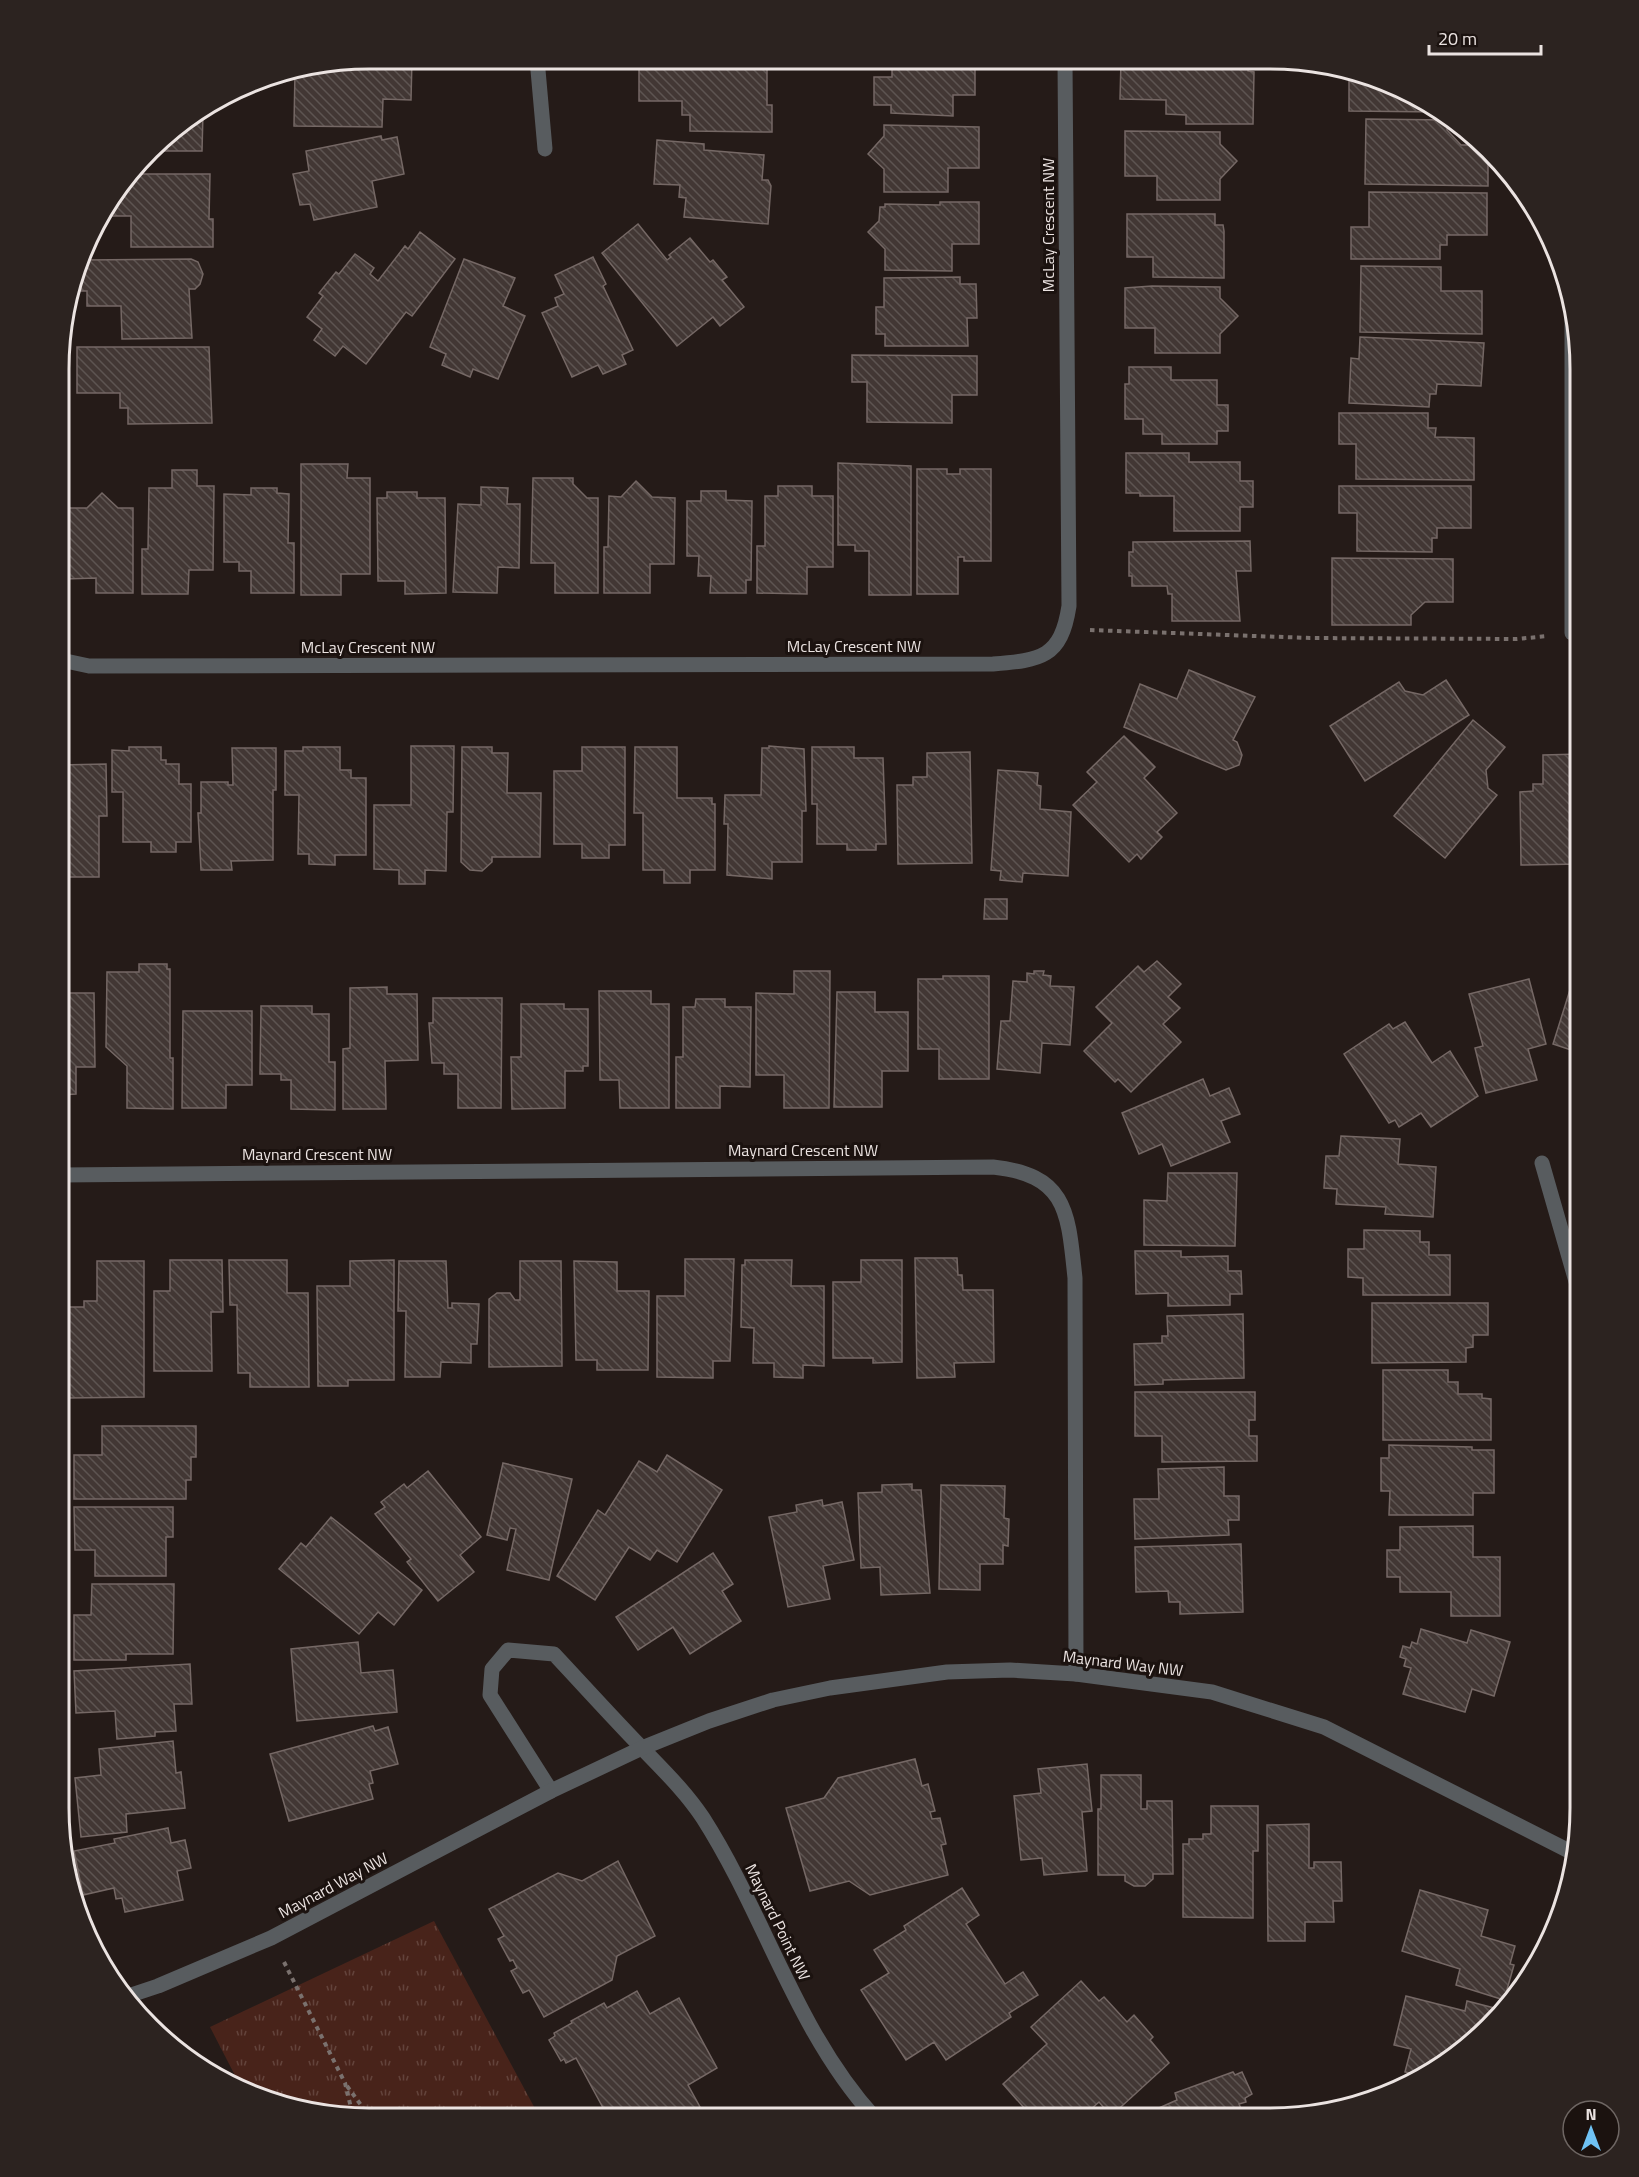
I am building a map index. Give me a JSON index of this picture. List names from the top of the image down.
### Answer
{
  "streets": {
    "street": [
      "McLay Crescent NW",
      "Maynard Crescent NW",
      "Maynard Way NW",
      "Maynard Point NW"
    ]
  },
  "crossings": [
    ["Maynard Crescent NW", "Maynard Way NW"],
    ["Maynard Way NW", "Maynard Point NW"]
  ],
  "scale_bar": "20 m",
  "north": "top"
}
